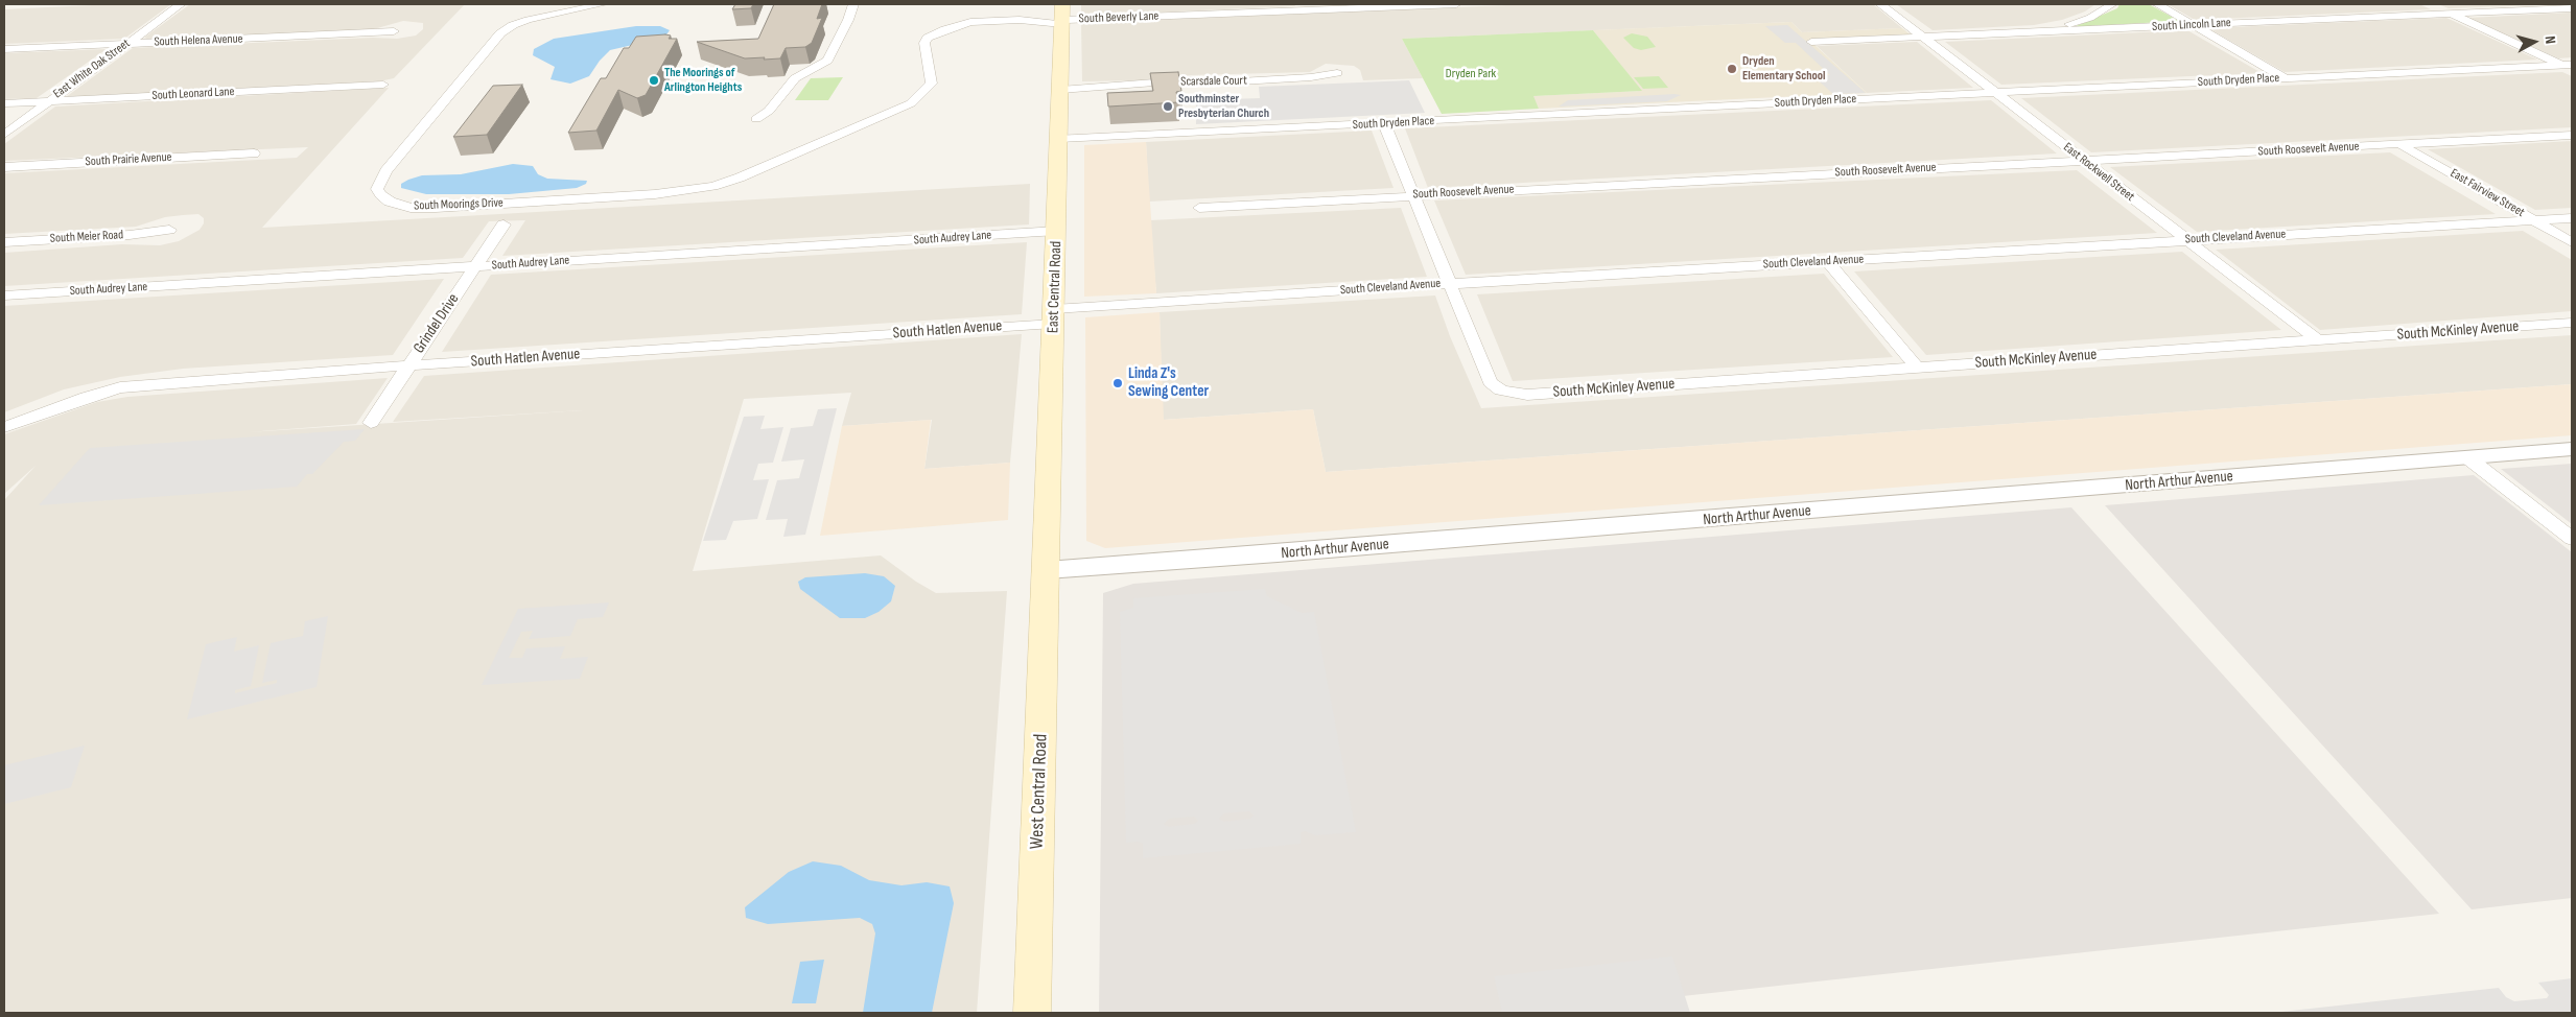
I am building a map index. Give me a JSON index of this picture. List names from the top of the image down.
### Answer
{
  "streets": {
    "main road": ["East Central Road", "West Central Road"],
    "street": [
      "South Beverly Lane",
      "South Lincoln Lane",
      "South Helena Avenue",
      "East White Oak Street",
      "South Dryden Place",
      "Scarsdale Court",
      "South Leonard Lane",
      "South Roosevelt Avenue",
      "South Prairie Avenue",
      "East Rockwell Street",
      "East Fairview Street",
      "South Moorings Drive",
      "South Meier Road",
      "South Cleveland Avenue",
      "South Audrey Lane",
      "Grindel Drive",
      "South Hatlen Avenue",
      "South McKinley Avenue",
      "North Arthur Avenue"
    ]
  },
  "crossings": [
    ["South Beverly Lane", "East Central Road"],
    ["South Lincoln Lane", "East Rockwell Street"],
    ["South Helena Avenue", "East White Oak Street"],
    ["East White Oak Street", "South Leonard Lane"],
    ["South Dryden Place", "East Rockwell Street"],
    ["South Dryden Place", "East Central Road"],
    ["Scarsdale Court", "East Central Road"],
    ["South Roosevelt Avenue", "East Rockwell Street"],
    ["South Roosevelt Avenue", "East Fairview Street"],
    ["East Rockwell Street", "South Cleveland Avenue"],
    ["East Rockwell Street", "South McKinley Avenue"],
    ["East Fairview Street", "South Cleveland Avenue"],
    ["South Cleveland Avenue", "East Central Road"],
    ["South Cleveland Avenue", "South Hatlen Avenue"],
    ["South Cleveland Avenue", "South McKinley Avenue"],
    ["South Audrey Lane", "East Central Road"],
    ["South Audrey Lane", "Grindel Drive"],
    ["East Central Road", "South Hatlen Avenue"],
    ["East Central Road", "North Arthur Avenue"],
    ["East Central Road", "West Central Road"],
    ["Grindel Drive", "South Hatlen Avenue"],
    ["North Arthur Avenue", "West Central Road"]
  ],
  "parks": ["Dryden Park"],
  "places": [
    "Dryden Elementary School",
    "The Moorings of Arlington Heights",
    "Southminster Presbyterian Church",
    "Linda Z's Sewing Center"
  ],
  "north": "right"
}
